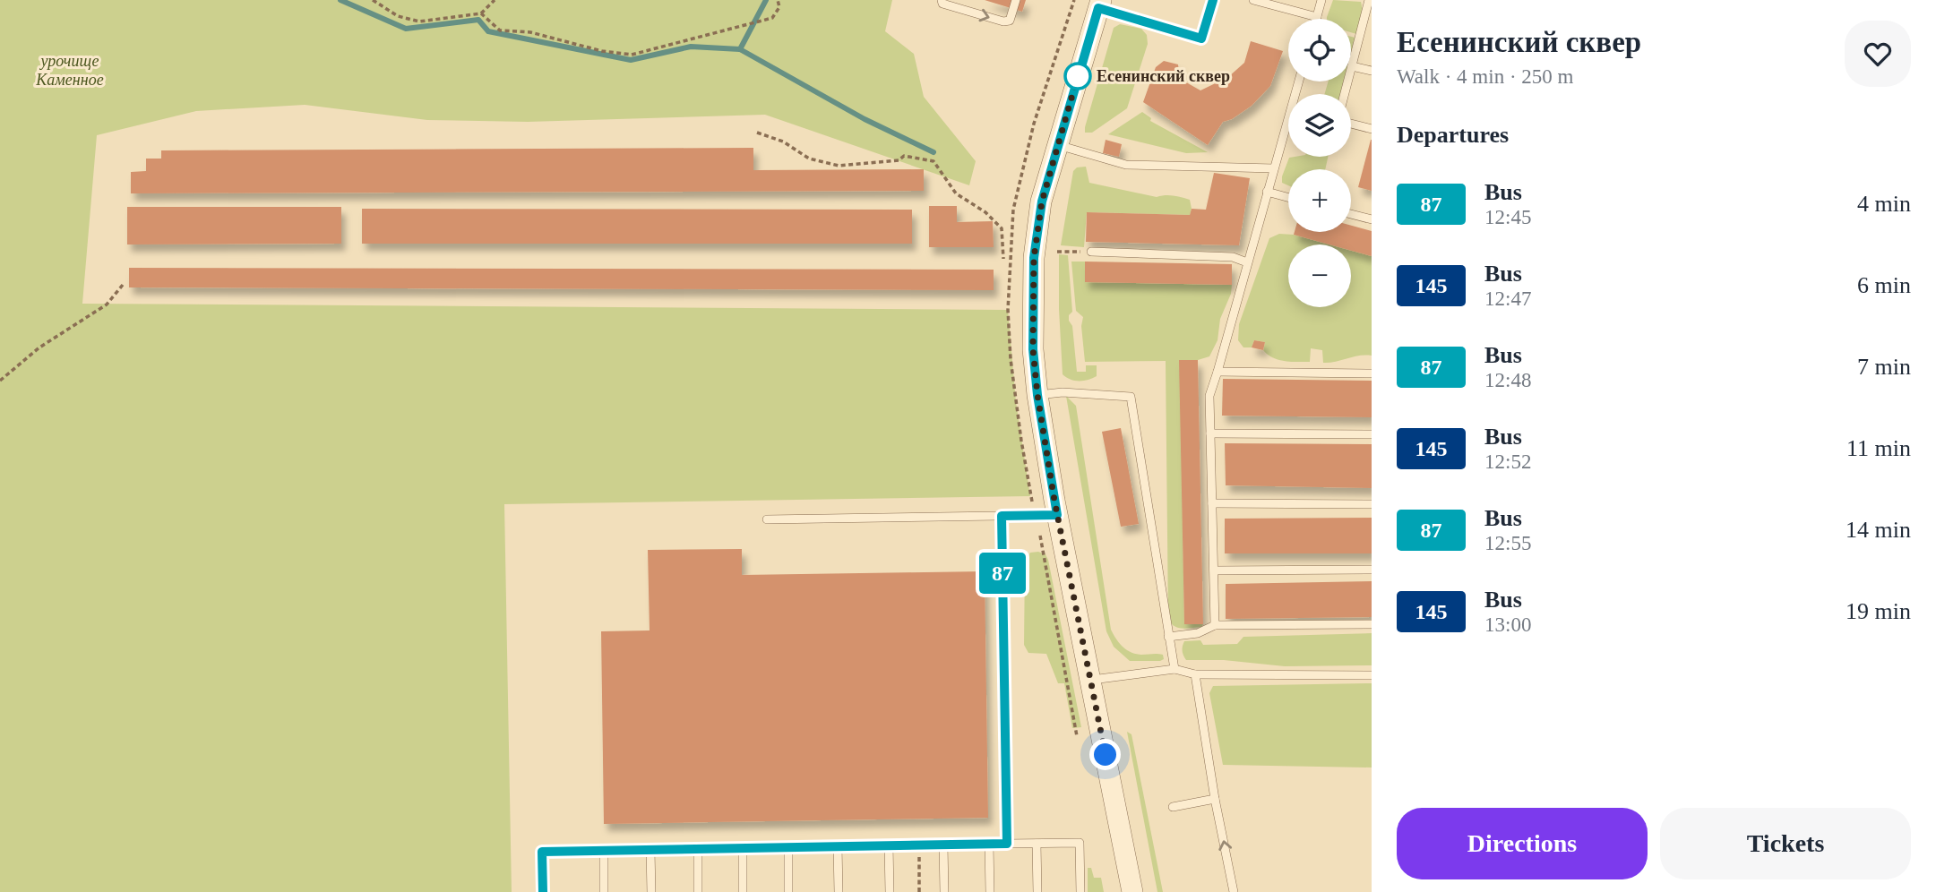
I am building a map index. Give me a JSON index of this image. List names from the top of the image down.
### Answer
{
  "parks": ["урочище Каменное"],
  "places": ["Есенинский сквер"],
  "lines": ["bus line 87"],
  "page": {
    "on_map": "87",
    "heading": [
      ["Есенинский сквер", "Walk · 4 min · 250 m"],
      "Departures"
    ],
    "map_buttons": ["+", "−"],
    "list": [
      {
        "mark": "87",
        "name": "Bus",
        "note": "12:45",
        "value": "4 min"
      },
      {
        "mark": "145",
        "name": "Bus",
        "note": "12:47",
        "value": "6 min"
      },
      {
        "mark": "87",
        "name": "Bus",
        "note": "12:48",
        "value": "7 min"
      },
      {
        "mark": "145",
        "name": "Bus",
        "note": "12:52",
        "value": "11 min"
      },
      {
        "mark": "87",
        "name": "Bus",
        "note": "12:55",
        "value": "14 min"
      },
      {
        "mark": "145",
        "name": "Bus",
        "note": "13:00",
        "value": "19 min"
      }
    ],
    "buttons": ["Directions", "Tickets"]
  }
}
